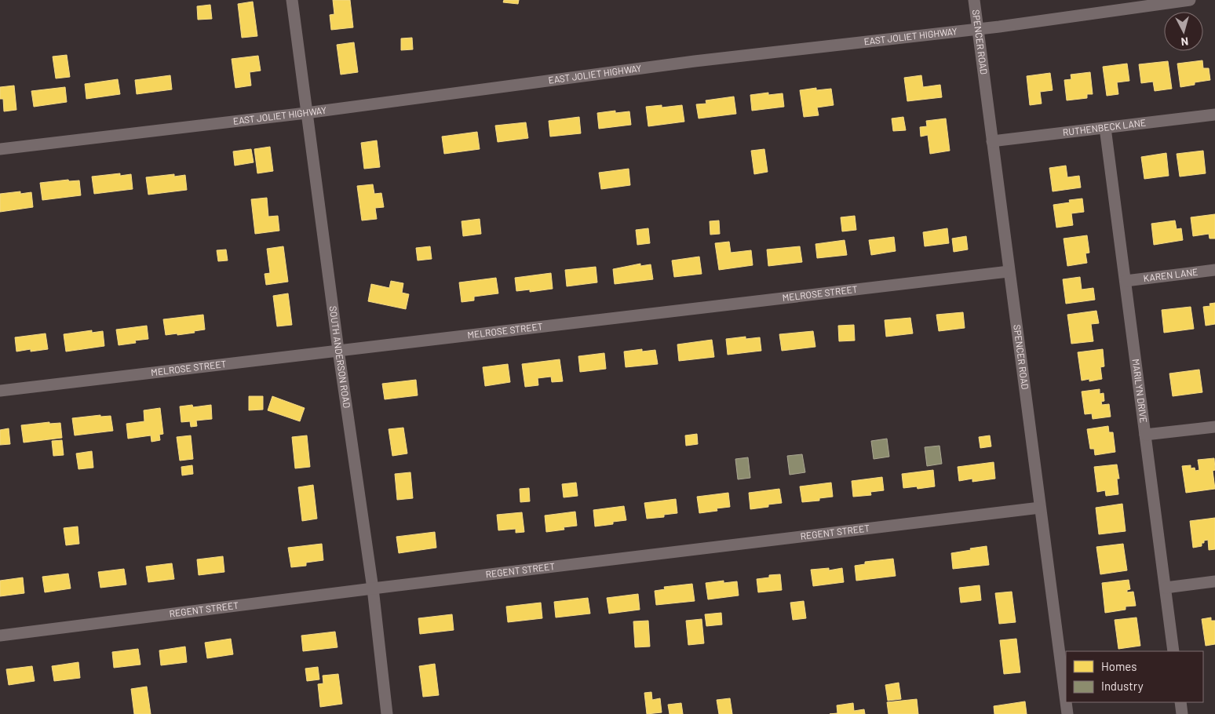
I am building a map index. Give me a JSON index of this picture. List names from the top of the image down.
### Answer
{
  "streets": {
    "street": [
      "EAST JOLIET HIGHWAY",
      "SPENCER ROAD",
      "RUTHENBECK LANE",
      "KAREN LANE",
      "MELROSE STREET",
      "SOUTH ANDERSON ROAD",
      "MARILYN DRIVE",
      "REGENT STREET"
    ]
  },
  "crossings": [
    ["EAST JOLIET HIGHWAY", "SPENCER ROAD"],
    ["EAST JOLIET HIGHWAY", "SOUTH ANDERSON ROAD"],
    ["SPENCER ROAD", "RUTHENBECK LANE"],
    ["SPENCER ROAD", "MELROSE STREET"],
    ["SPENCER ROAD", "REGENT STREET"],
    ["RUTHENBECK LANE", "MARILYN DRIVE"],
    ["KAREN LANE", "MARILYN DRIVE"],
    ["MELROSE STREET", "SOUTH ANDERSON ROAD"],
    ["SOUTH ANDERSON ROAD", "REGENT STREET"]
  ],
  "legend": ["Homes", "Industry"],
  "north": "bottom"
}
